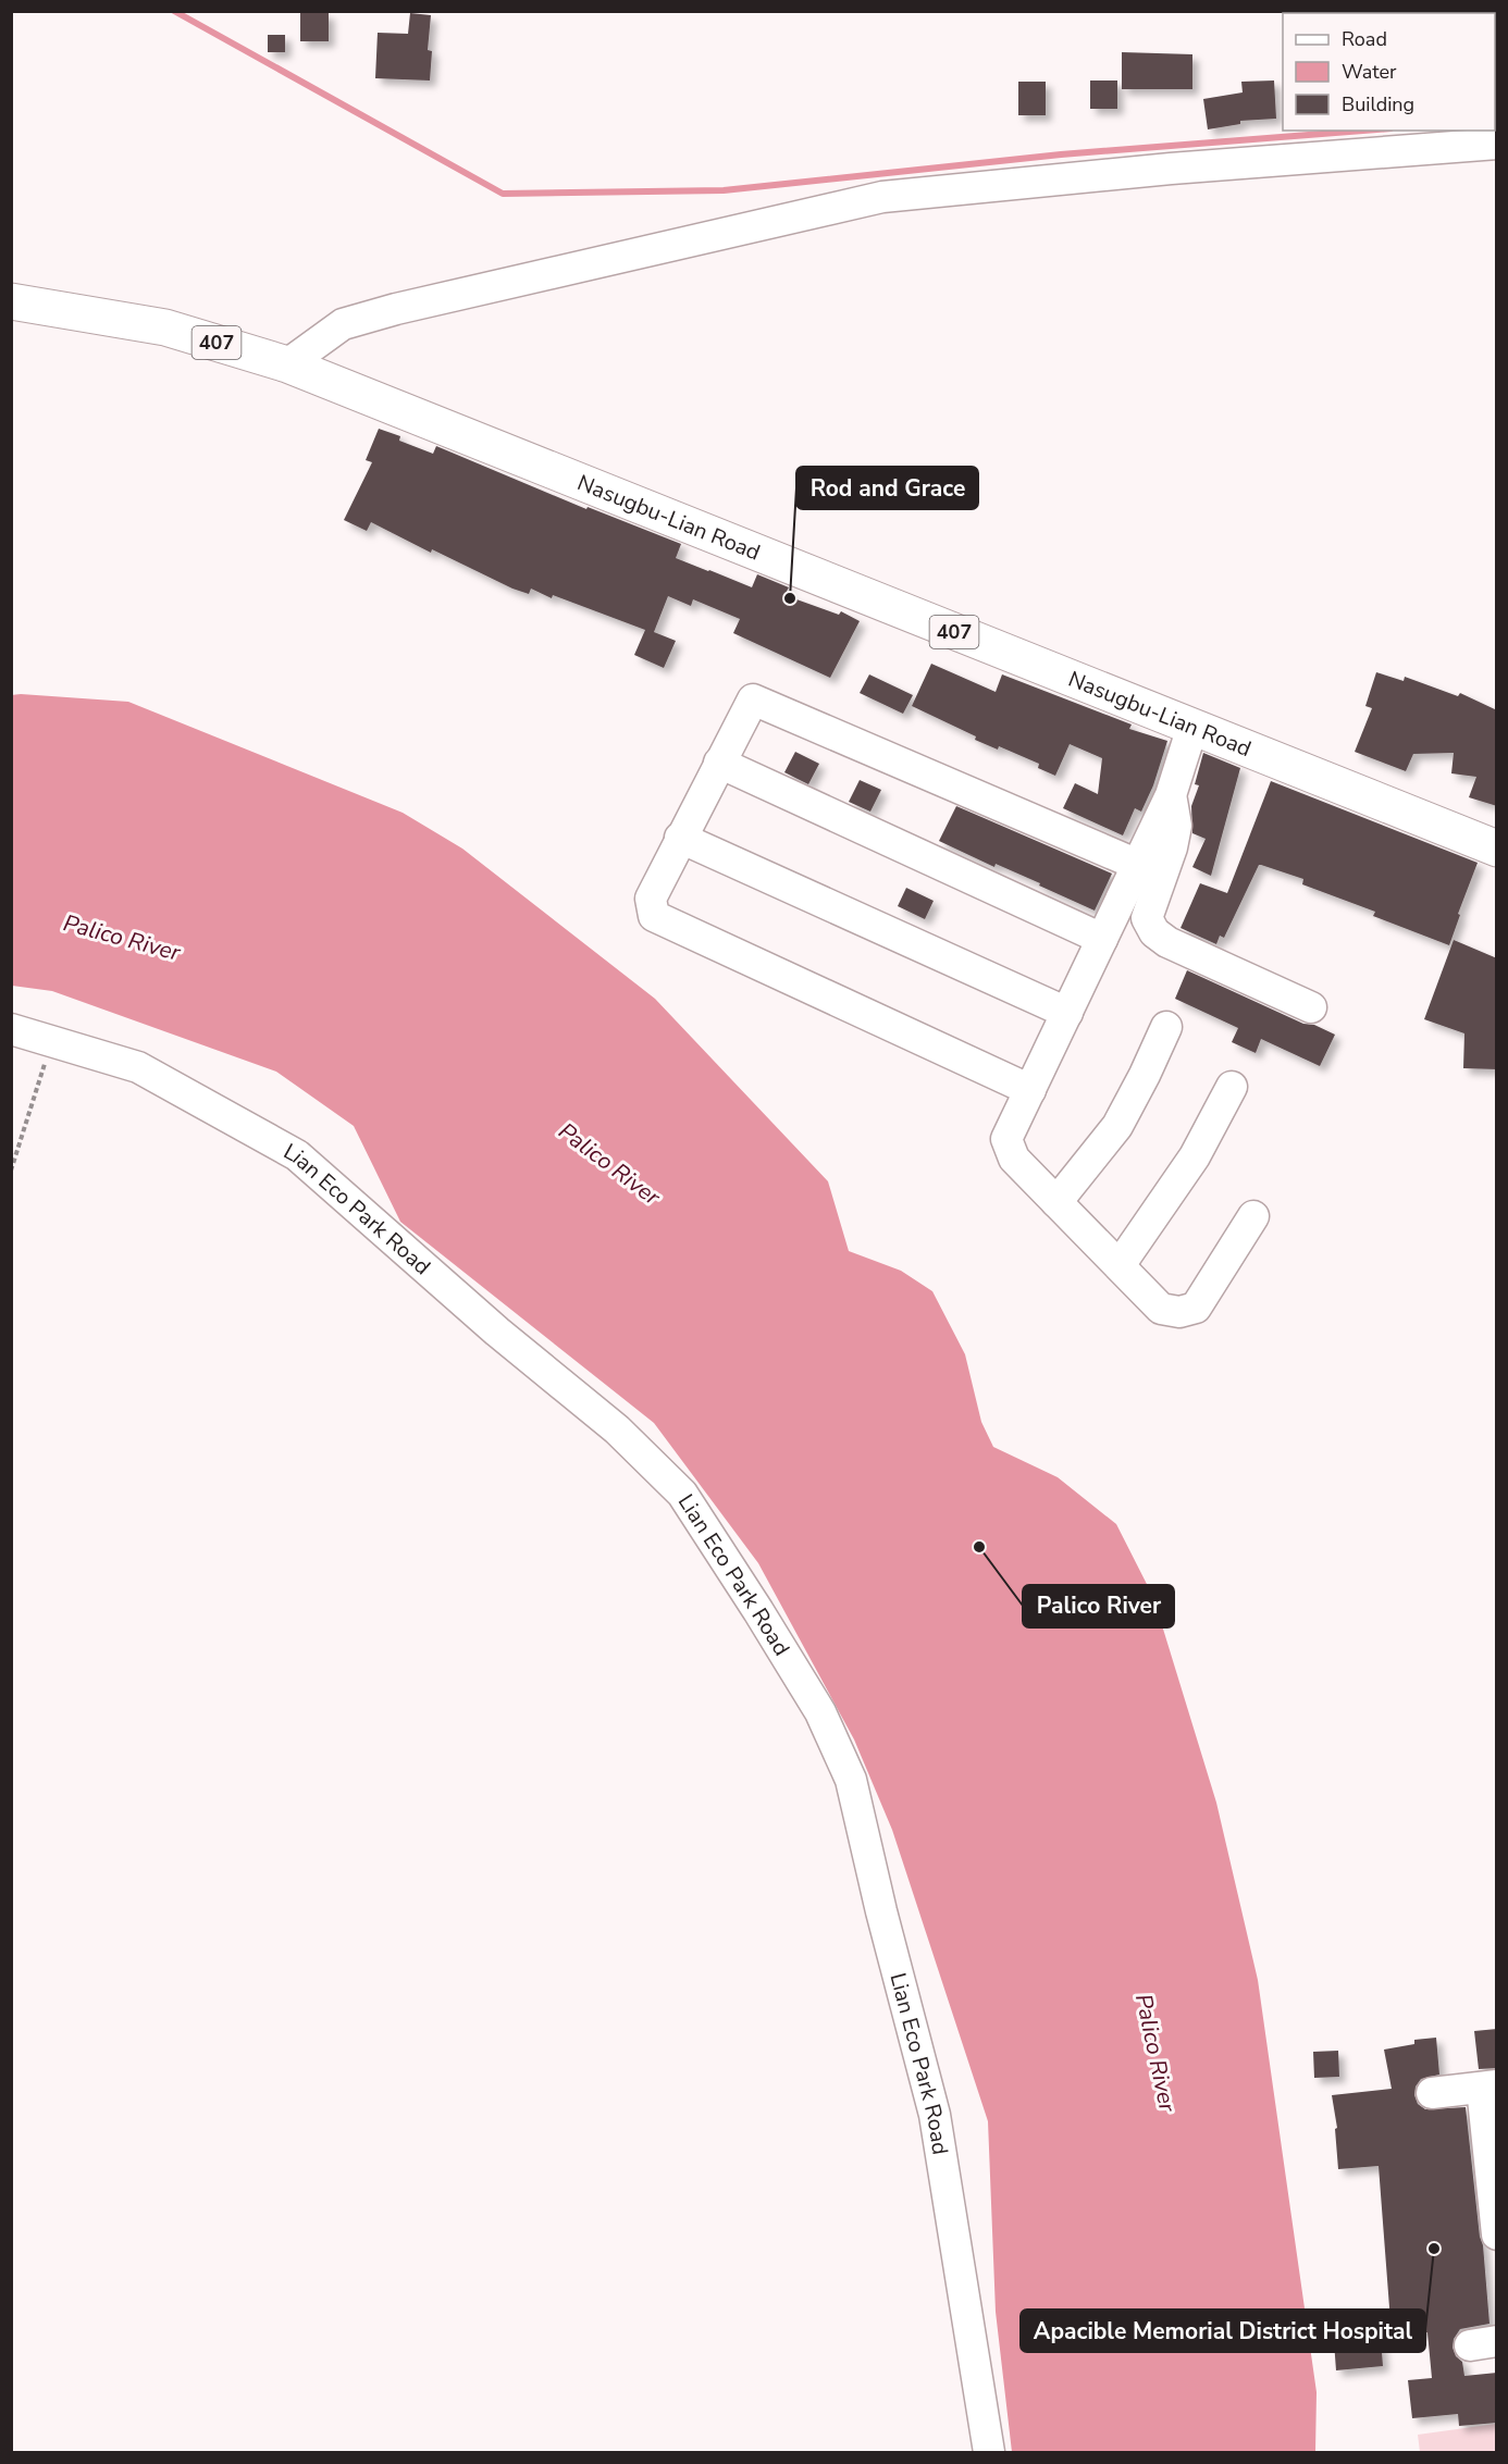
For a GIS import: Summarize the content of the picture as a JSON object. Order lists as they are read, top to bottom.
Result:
{
  "streets": {
    "main road": ["407", "Nasugbu-Lian Road"],
    "street": ["Lian Eco Park Road"]
  },
  "water": ["Palico River"],
  "places": ["Rod and Grace", "Palico River", "Apacible Memorial District Hospital"],
  "legend": ["Road", "Water", "Building"]
}
